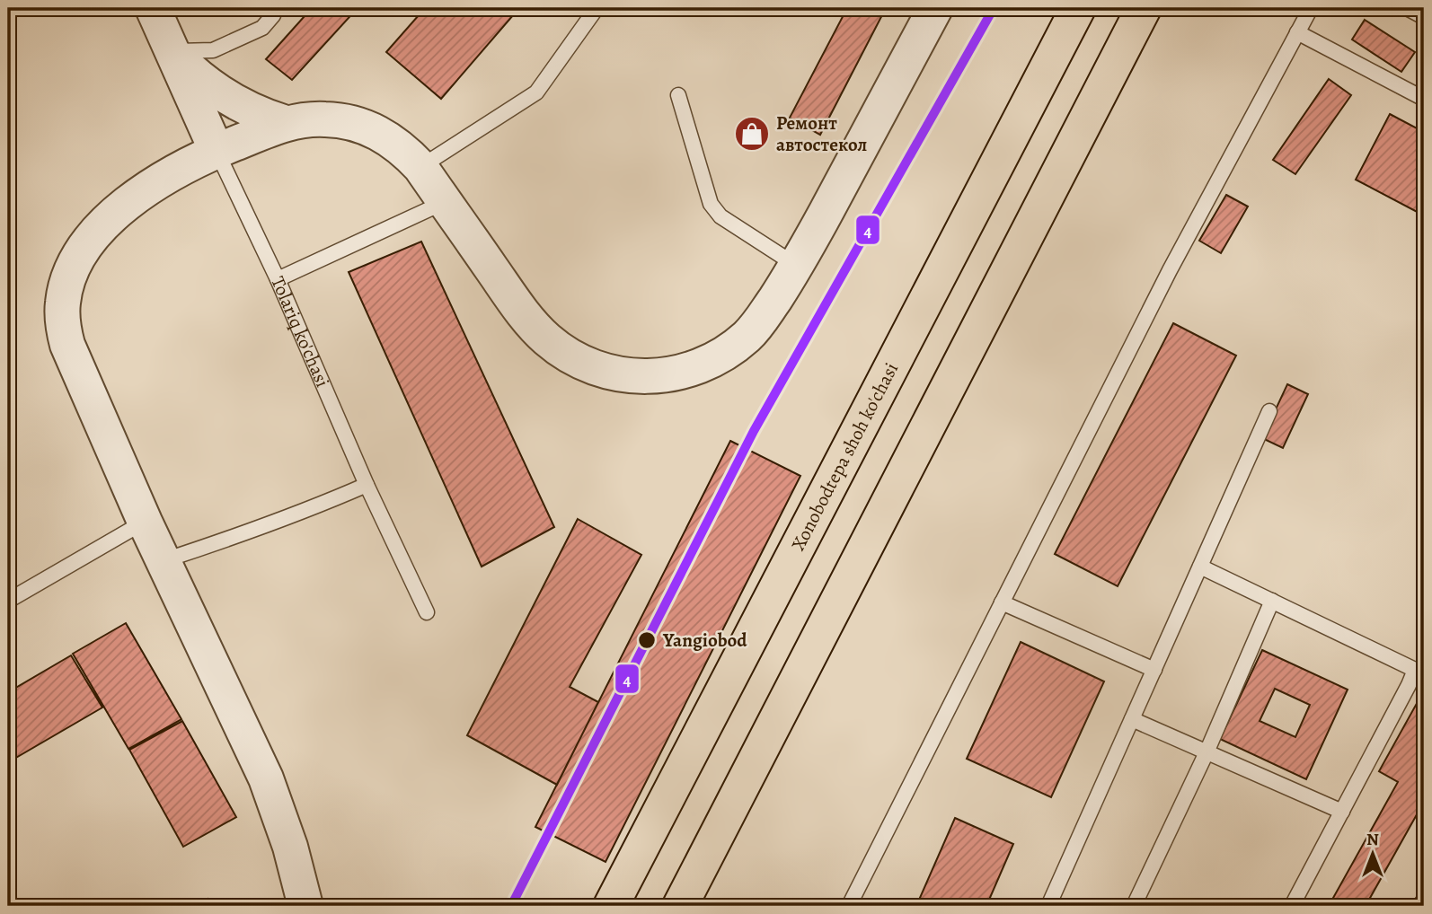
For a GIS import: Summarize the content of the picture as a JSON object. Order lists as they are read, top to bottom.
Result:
{
  "streets": {
    "highway": ["Xonobodtepa shoh ko'chasi"],
    "street": ["Tolariq ko'chasi"]
  },
  "places": {
    "shop": ["Ремонт автостекол"],
    "other": ["Yangiobod"]
  },
  "lines": ["transit line 4"],
  "north": "top"
}
